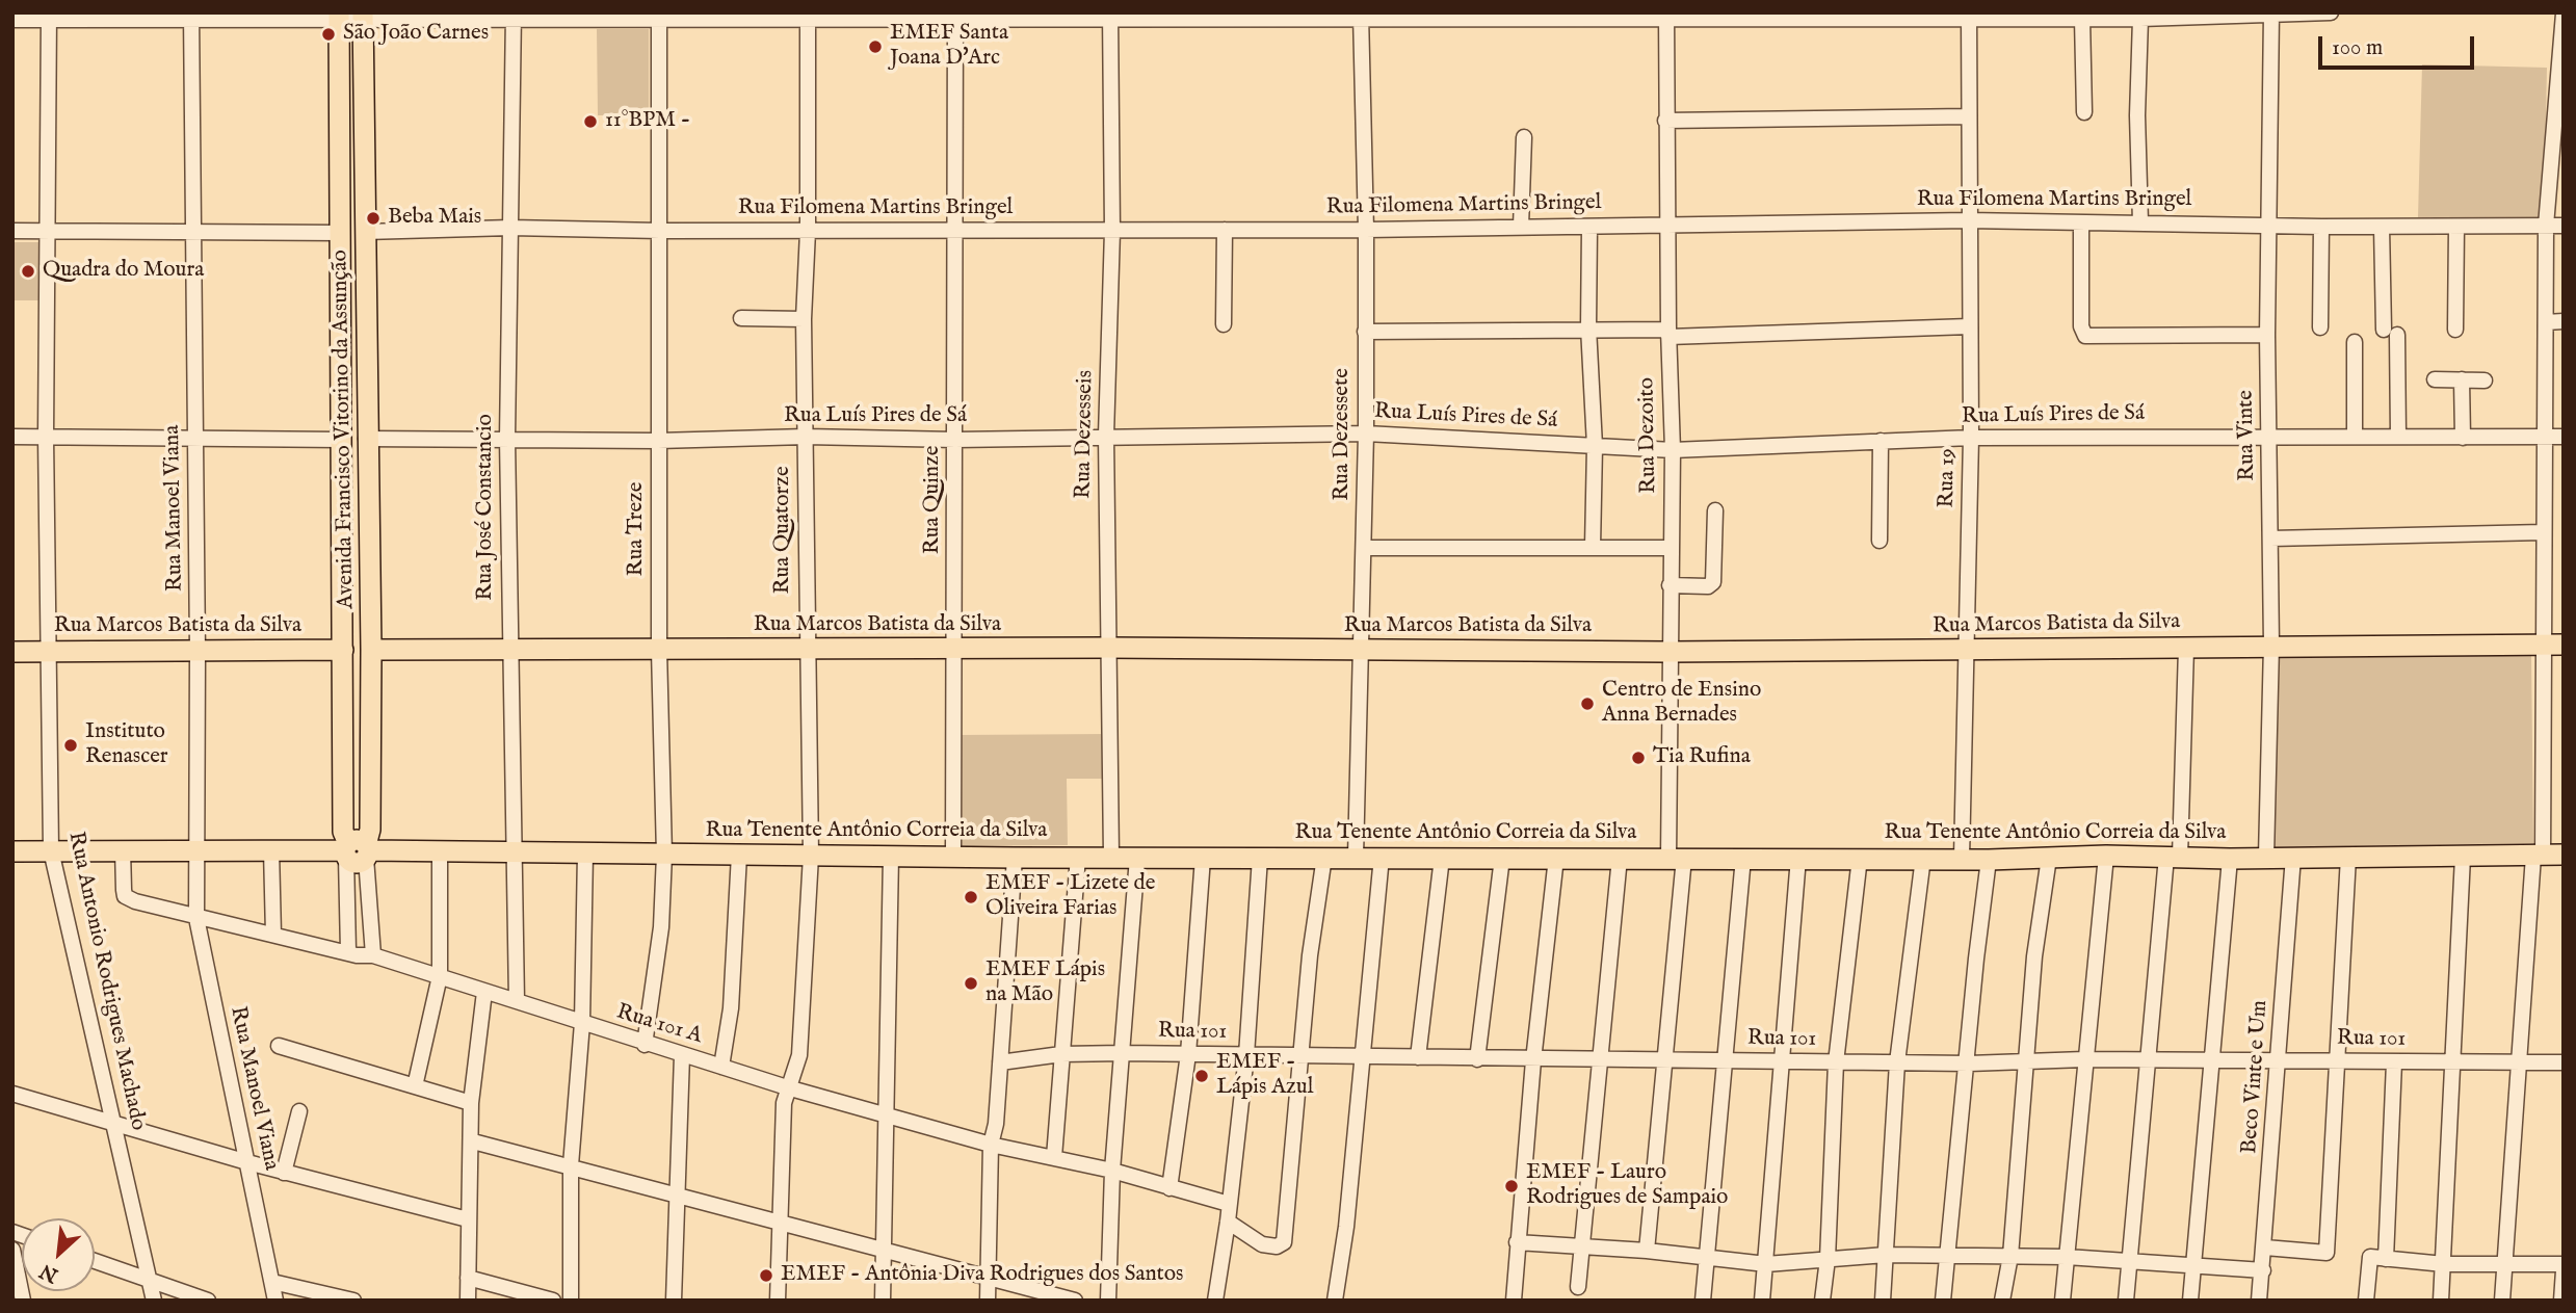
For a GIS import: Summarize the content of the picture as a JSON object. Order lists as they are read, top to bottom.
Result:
{
  "streets": {
    "main road": ["Avenida Francisco Vitorino da Assunção", "Rua Marcos Batista da Silva", "Rua Tenente Antônio Correia da Silva"],
    "street": [
      "Rua Filomena Martins Bringel",
      "Rua Luís Pires de Sá",
      "Rua Dezesseis",
      "Rua Dezessete",
      "Rua Dezoito",
      "Rua Vinte",
      "Rua 19",
      "Rua Quinze",
      "Rua José Constancio",
      "Rua Manoel Viana",
      "Rua Treze",
      "Rua Quatorze",
      "Rua Antonio Rodrigues Machado",
      "Rua 101 A",
      "Rua 101",
      "Beco Vinte e Um"
    ]
  },
  "crossings": [
    ["Rua Filomena Martins Bringel", "Avenida Francisco Vitorino da Assunção"],
    ["Rua Filomena Martins Bringel", "Rua Dezesseis"],
    ["Rua Filomena Martins Bringel", "Rua Dezessete"],
    ["Rua Filomena Martins Bringel", "Rua Dezoito"],
    ["Rua Filomena Martins Bringel", "Rua Vinte"],
    ["Rua Filomena Martins Bringel", "Rua 19"],
    ["Rua Filomena Martins Bringel", "Rua Quinze"],
    ["Rua Filomena Martins Bringel", "Rua José Constancio"],
    ["Rua Filomena Martins Bringel", "Rua Treze"],
    ["Rua Filomena Martins Bringel", "Rua Quatorze"],
    ["Rua Luís Pires de Sá", "Avenida Francisco Vitorino da Assunção"],
    ["Rua Luís Pires de Sá", "Rua Dezesseis"],
    ["Rua Luís Pires de Sá", "Rua Dezessete"],
    ["Rua Luís Pires de Sá", "Rua Dezoito"],
    ["Rua Luís Pires de Sá", "Rua Vinte"],
    ["Rua Luís Pires de Sá", "Rua 19"],
    ["Rua Luís Pires de Sá", "Rua Quinze"],
    ["Rua Luís Pires de Sá", "Rua José Constancio"],
    ["Rua Luís Pires de Sá", "Rua Treze"],
    ["Rua Luís Pires de Sá", "Rua Quatorze"],
    ["Avenida Francisco Vitorino da Assunção", "Rua Marcos Batista da Silva"],
    ["Avenida Francisco Vitorino da Assunção", "Rua Tenente Antônio Correia da Silva"],
    ["Rua Dezesseis", "Rua Marcos Batista da Silva"],
    ["Rua Dezesseis", "Rua Tenente Antônio Correia da Silva"],
    ["Rua Dezessete", "Rua Marcos Batista da Silva"],
    ["Rua Dezessete", "Rua Tenente Antônio Correia da Silva"],
    ["Rua Dezoito", "Rua Marcos Batista da Silva"],
    ["Rua Dezoito", "Rua Tenente Antônio Correia da Silva"],
    ["Rua Dezoito", "Rua 101"],
    ["Rua Vinte", "Rua Marcos Batista da Silva"],
    ["Rua Vinte", "Rua Tenente Antônio Correia da Silva"],
    ["Rua 19", "Rua Marcos Batista da Silva"],
    ["Rua 19", "Rua Tenente Antônio Correia da Silva"],
    ["Rua Quinze", "Rua Marcos Batista da Silva"],
    ["Rua Quinze", "Rua Tenente Antônio Correia da Silva"],
    ["Rua José Constancio", "Rua Marcos Batista da Silva"],
    ["Rua José Constancio", "Rua Tenente Antônio Correia da Silva"],
    ["Rua José Constancio", "Rua 101 A"],
    ["Rua Manoel Viana", "Rua Marcos Batista da Silva"],
    ["Rua Manoel Viana", "Rua Tenente Antônio Correia da Silva"],
    ["Rua Manoel Viana", "Rua 101 A"],
    ["Rua Treze", "Rua Marcos Batista da Silva"],
    ["Rua Treze", "Rua Tenente Antônio Correia da Silva"],
    ["Rua Treze", "Rua 101 A"],
    ["Rua Quatorze", "Rua Marcos Batista da Silva"],
    ["Rua Quatorze", "Rua Tenente Antônio Correia da Silva"],
    ["Rua Quatorze", "Rua 101 A"],
    ["Rua Marcos Batista da Silva", "Rua Antonio Rodrigues Machado"],
    ["Rua Tenente Antônio Correia da Silva", "Rua Antonio Rodrigues Machado"],
    ["Rua Tenente Antônio Correia da Silva", "Rua 101 A"],
    ["Rua Tenente Antônio Correia da Silva", "Beco Vinte e Um"],
    ["Rua 101", "Beco Vinte e Um"]
  ],
  "places": [
    "São João Carnes",
    "EMEF Santa Joana D'Arc",
    "11°BPM -",
    "Beba Mais",
    "Quadra do Moura",
    "Centro de Ensino Anna Bernades",
    "Instituto Renascer",
    "Tia Rufina",
    "EMEF - Lizete de Oliveira Farias",
    "EMEF Lápis na Mão",
    "EMEF - Lápis Azul",
    "EMEF - Lauro Rodrigues de Sampaio",
    "EMEF - Antônia Diva Rodrigues dos Santos"
  ],
  "scale_bar": "100 m",
  "north": "bottom left"
}
